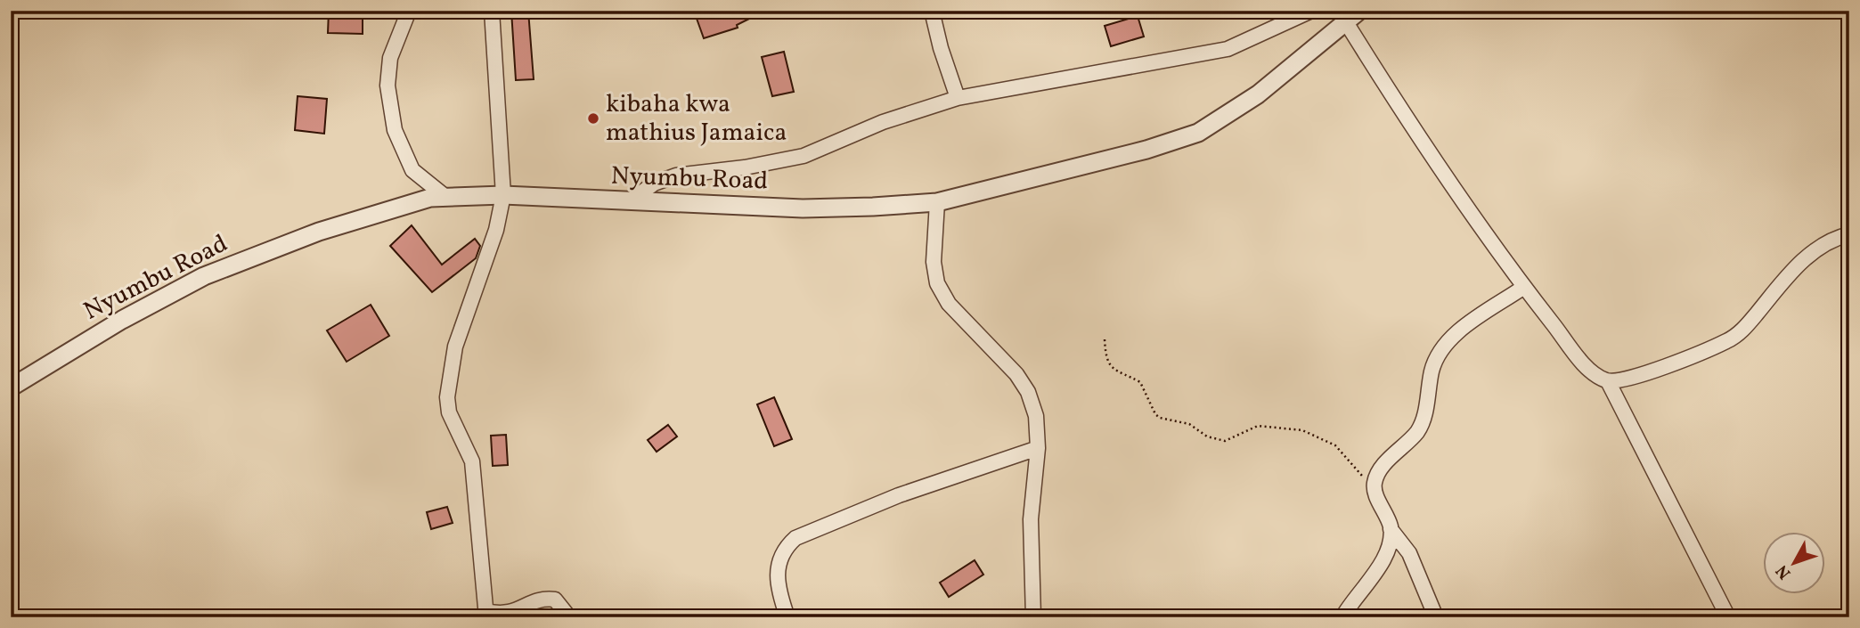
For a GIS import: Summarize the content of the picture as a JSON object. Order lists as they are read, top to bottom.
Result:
{
  "streets": {
    "street": ["Nyumbu Road"]
  },
  "places": ["kibaha kwa mathius Jamaica"],
  "north": "bottom left"
}
